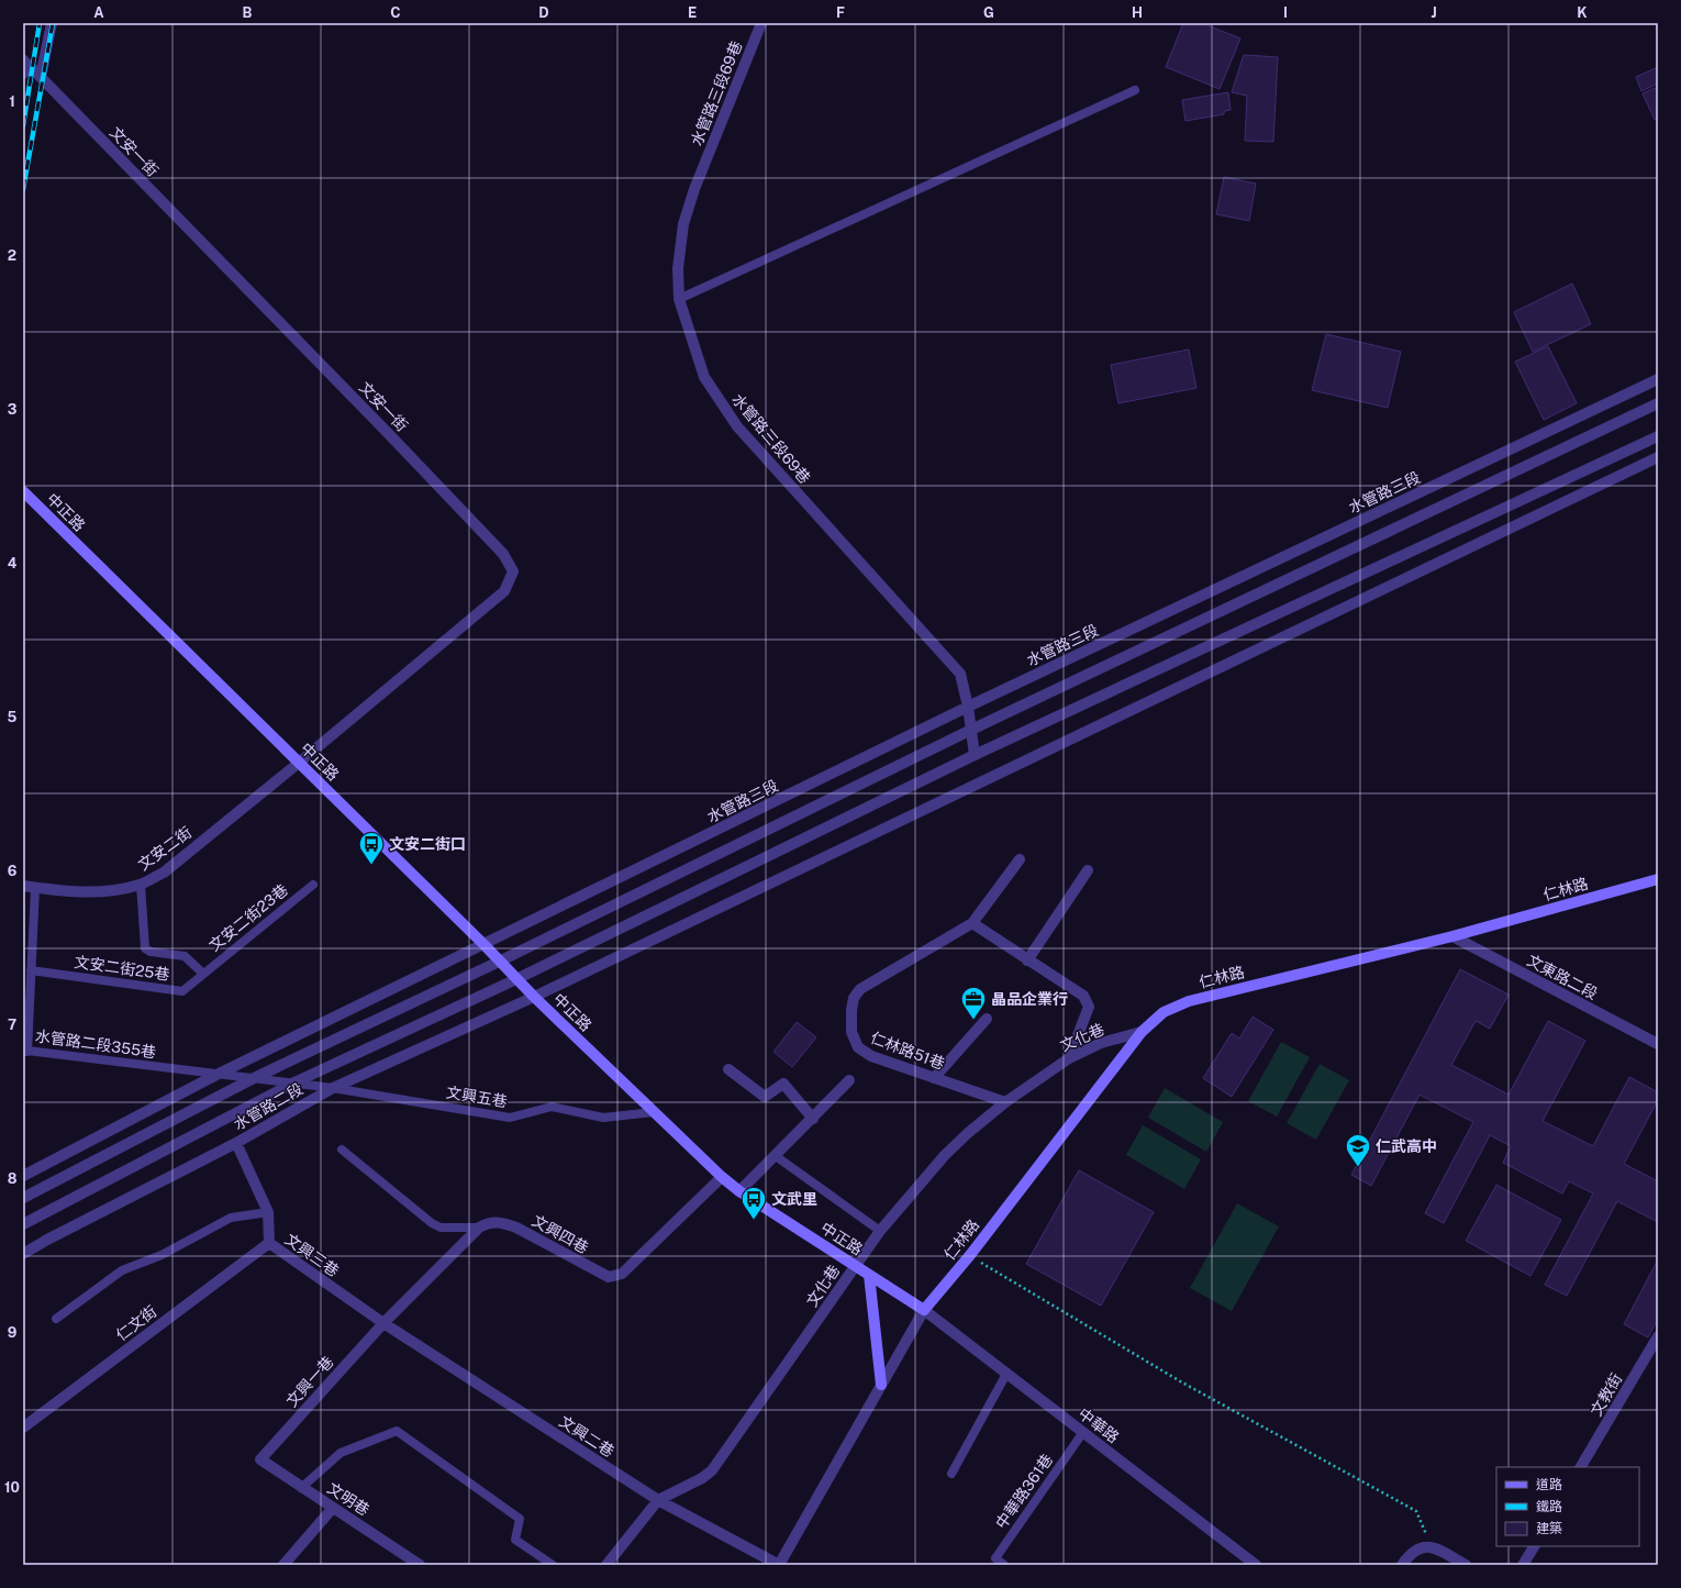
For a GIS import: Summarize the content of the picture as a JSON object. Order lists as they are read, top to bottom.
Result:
{
  "streets": {
    "main road": ["中正路", "仁林路"],
    "street": [
      "水管路三段69巷",
      "文安一街",
      "水管路三段",
      "文安二街",
      "文東路二段",
      "文化巷",
      "仁林路51巷",
      "水管路二段",
      "文興四巷",
      "文興三巷",
      "仁文街",
      "文興一巷",
      "文教街",
      "中華路",
      "文興二巷",
      "文明巷"
    ],
    "lane": [
      "文安二街23巷",
      "文安二街25巷",
      "水管路二段355巷",
      "文興五巷",
      "中華路361巷"
    ]
  },
  "crossings": [
    ["水管路三段69巷", "水管路三段"],
    ["文安一街", "中正路"],
    ["文安一街", "文安二街"],
    ["水管路三段", "中正路"],
    ["中正路", "文安二街"],
    ["中正路", "仁林路"],
    ["中正路", "文化巷"],
    ["中正路", "文興五巷"],
    ["中正路", "水管路二段"],
    ["中正路", "文興四巷"],
    ["中正路", "中華路"],
    ["文安二街", "水管路二段355巷"],
    ["仁林路", "文東路二段"],
    ["仁林路", "文化巷"],
    ["仁林路", "中華路"],
    ["文安二街23巷", "文安二街25巷"],
    ["文安二街25巷", "水管路二段355巷"],
    ["文化巷", "仁林路51巷"],
    ["文化巷", "文興二巷"],
    ["水管路二段355巷", "文興五巷"],
    ["水管路二段355巷", "水管路二段"],
    ["文興五巷", "水管路二段"],
    ["水管路二段", "文興三巷"],
    ["文興三巷", "仁文街"],
    ["文興三巷", "文興一巷"],
    ["文興三巷", "文興二巷"],
    ["文興一巷", "文興二巷"],
    ["文興一巷", "文明巷"],
    ["中華路", "中華路361巷"]
  ],
  "places": {
    "bus stop": ["文安二街口", "文武里"],
    "office": ["晶品企業行"],
    "school or university": ["仁武高中"]
  },
  "legend": ["道路", "鐵路", "建築"],
  "grid": {
    "columns": [
      "A",
      "B",
      "C",
      "D",
      "E",
      "F",
      "G",
      "H",
      "I",
      "J",
      "K"
    ],
    "rows": [
      "1",
      "2",
      "3",
      "4",
      "5",
      "6",
      "7",
      "8",
      "9",
      "10"
    ]
  }
}
